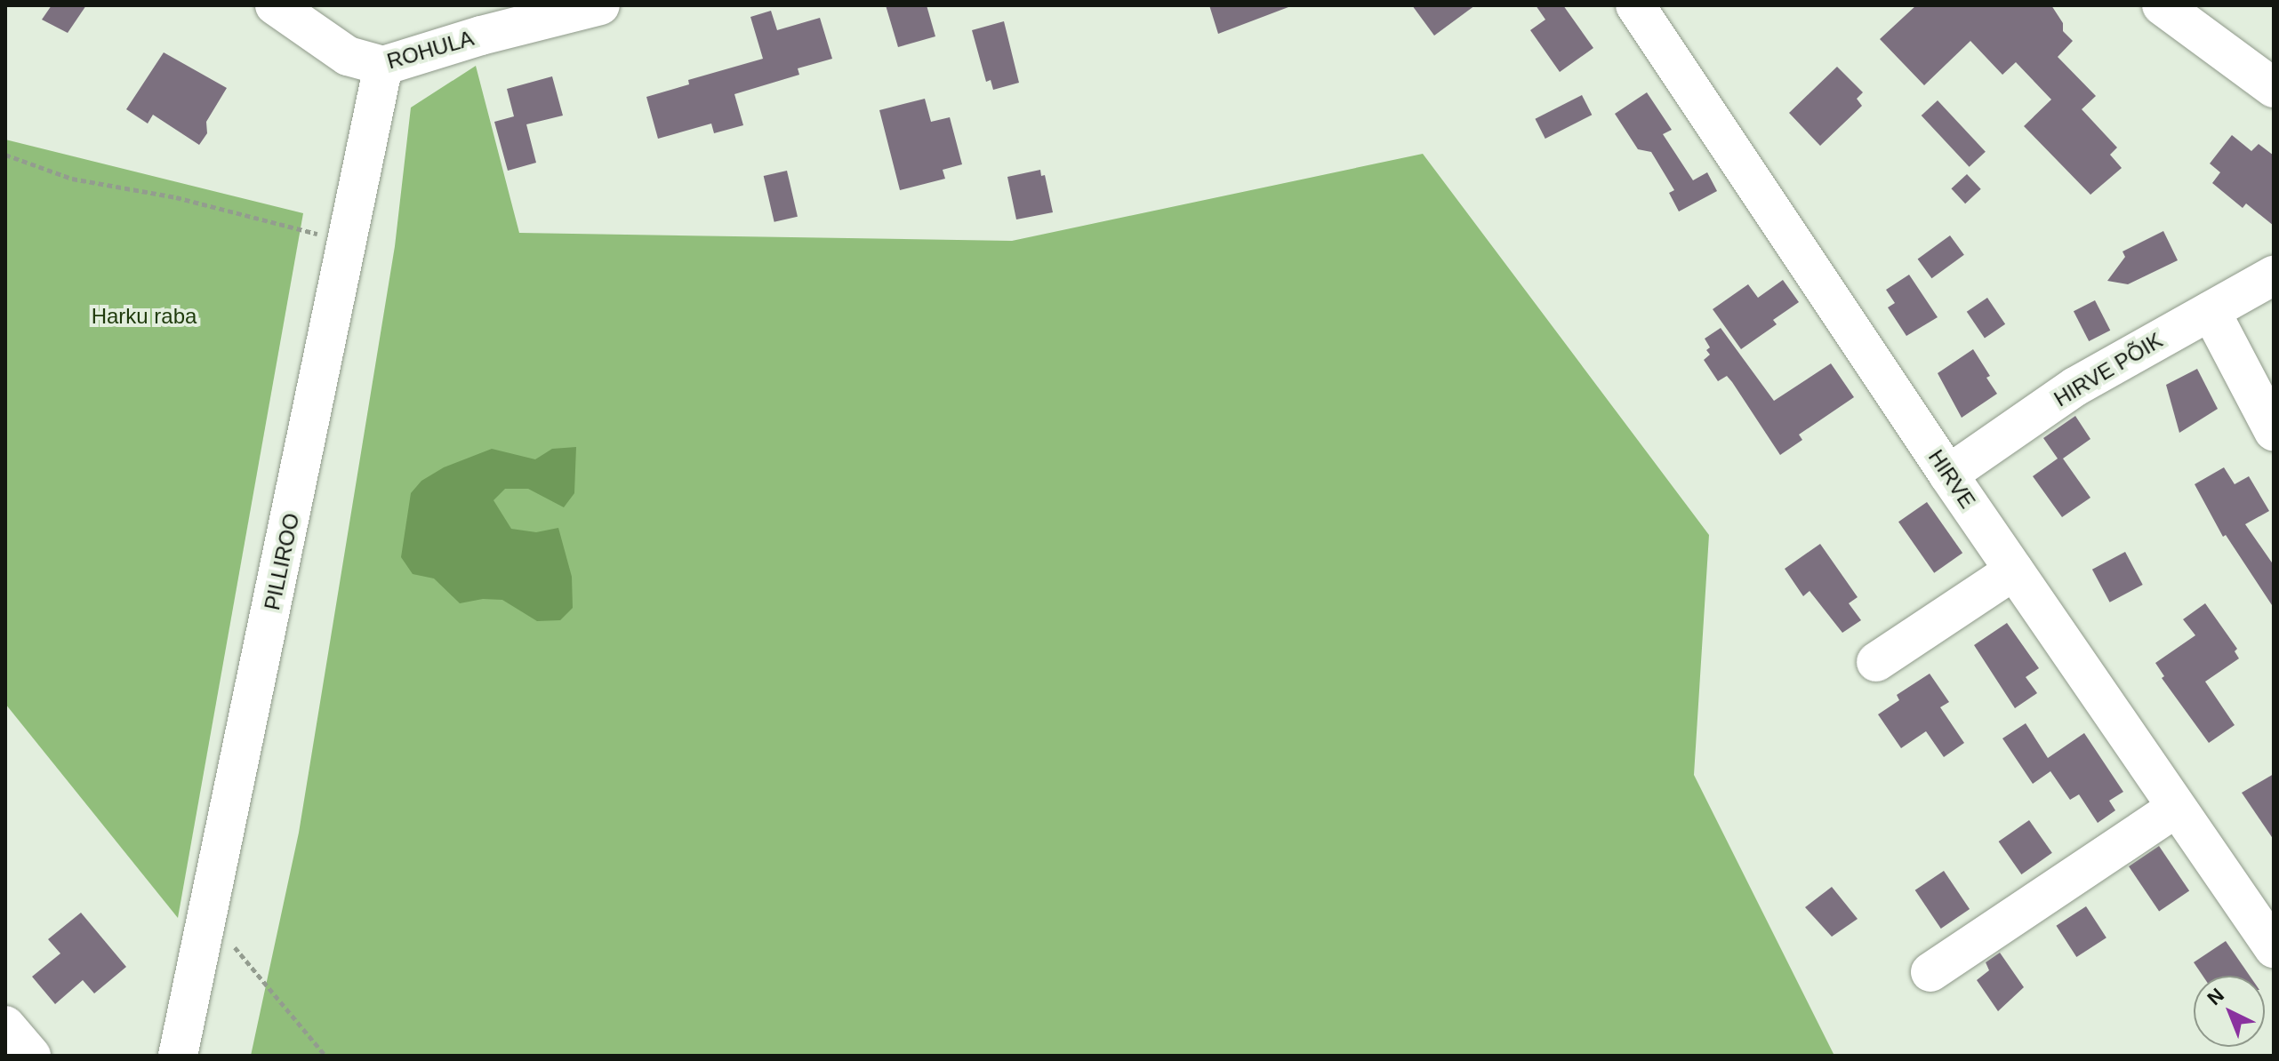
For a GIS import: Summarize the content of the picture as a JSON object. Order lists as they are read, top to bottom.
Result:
{
  "streets": {
    "street": [
      "ROHULA",
      "HIRVE PÕIK",
      "HIRVE",
      "PILLIROO"
    ]
  },
  "crossings": [
    ["ROHULA", "PILLIROO"],
    ["HIRVE PÕIK", "HIRVE"]
  ],
  "parks": ["Harku raba"],
  "north": "top left"
}
